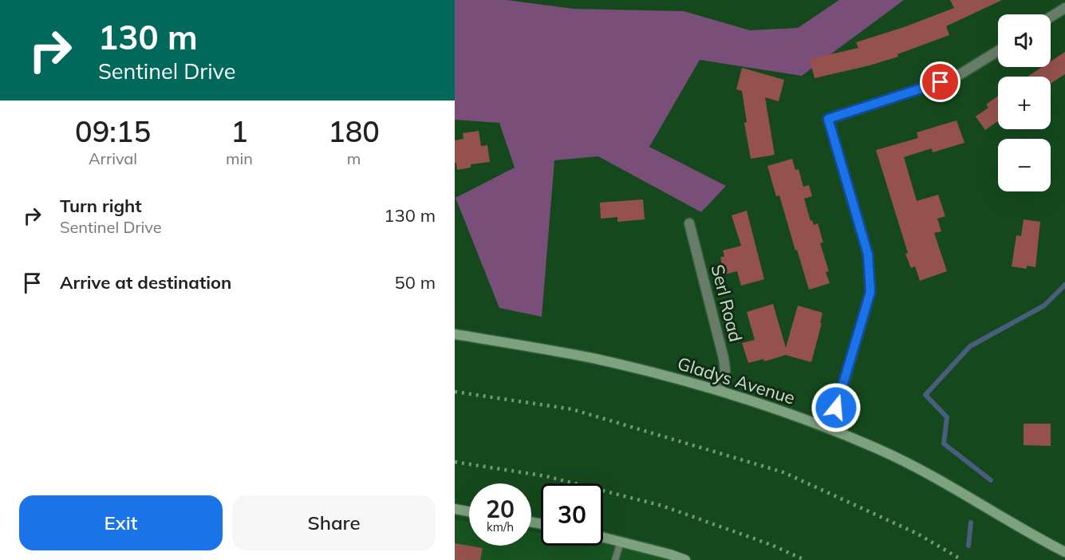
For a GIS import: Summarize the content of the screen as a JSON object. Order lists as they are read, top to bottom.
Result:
{
  "streets": {
    "street": ["Serl Road", "Gladys Avenue"]
  },
  "crossings": [
    ["Serl Road", "Gladys Avenue"]
  ],
  "page": {
    "turn": ["130 m", "Sentinel Drive"],
    "map_buttons": ["+", "−"],
    "eta": [
      "09:15",
      "Arrival",
      "1",
      "min",
      "180",
      "m"
    ],
    "list": [
      {
        "name": "Turn right",
        "note": "Sentinel Drive",
        "value": "130 m"
      },
      {
        "name": "Arrive at destination",
        "value": "50 m"
      }
    ],
    "speed": "20 km/h",
    "limit": "30",
    "buttons": ["Exit", "Share"]
  }
}
